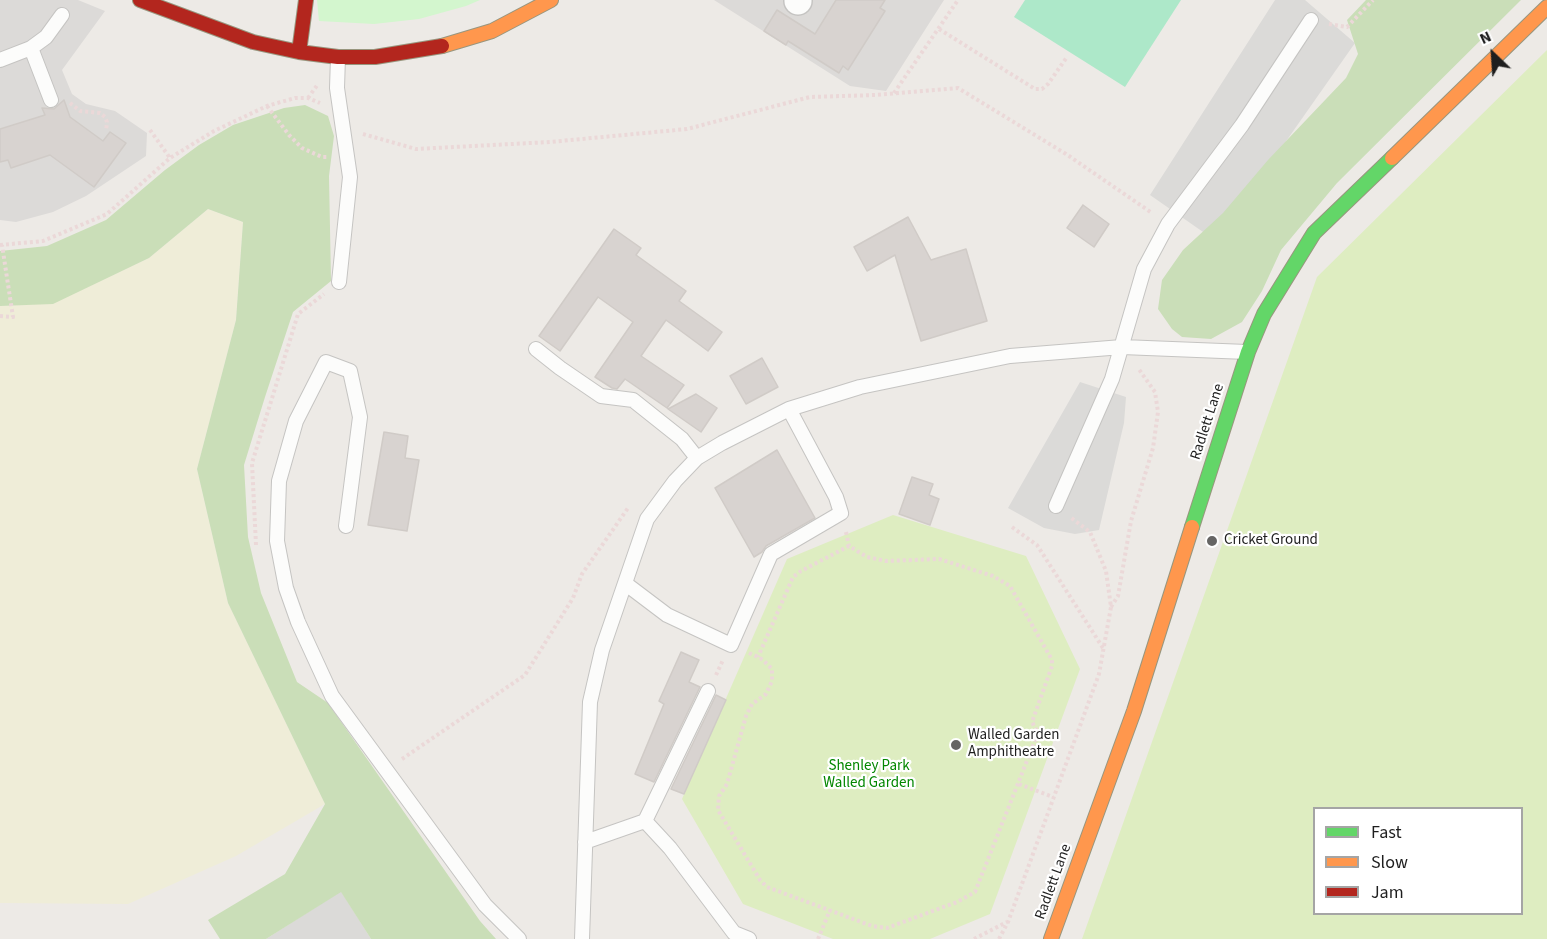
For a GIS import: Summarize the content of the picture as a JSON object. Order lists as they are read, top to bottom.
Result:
{
  "streets": {
    "street": ["Radlett Lane"]
  },
  "parks": ["Shenley Park Walled Garden"],
  "places": ["Cricket Ground", "Walled Garden Amphitheatre"],
  "legend": ["Fast", "Slow", "Jam"],
  "north": "top left"
}
